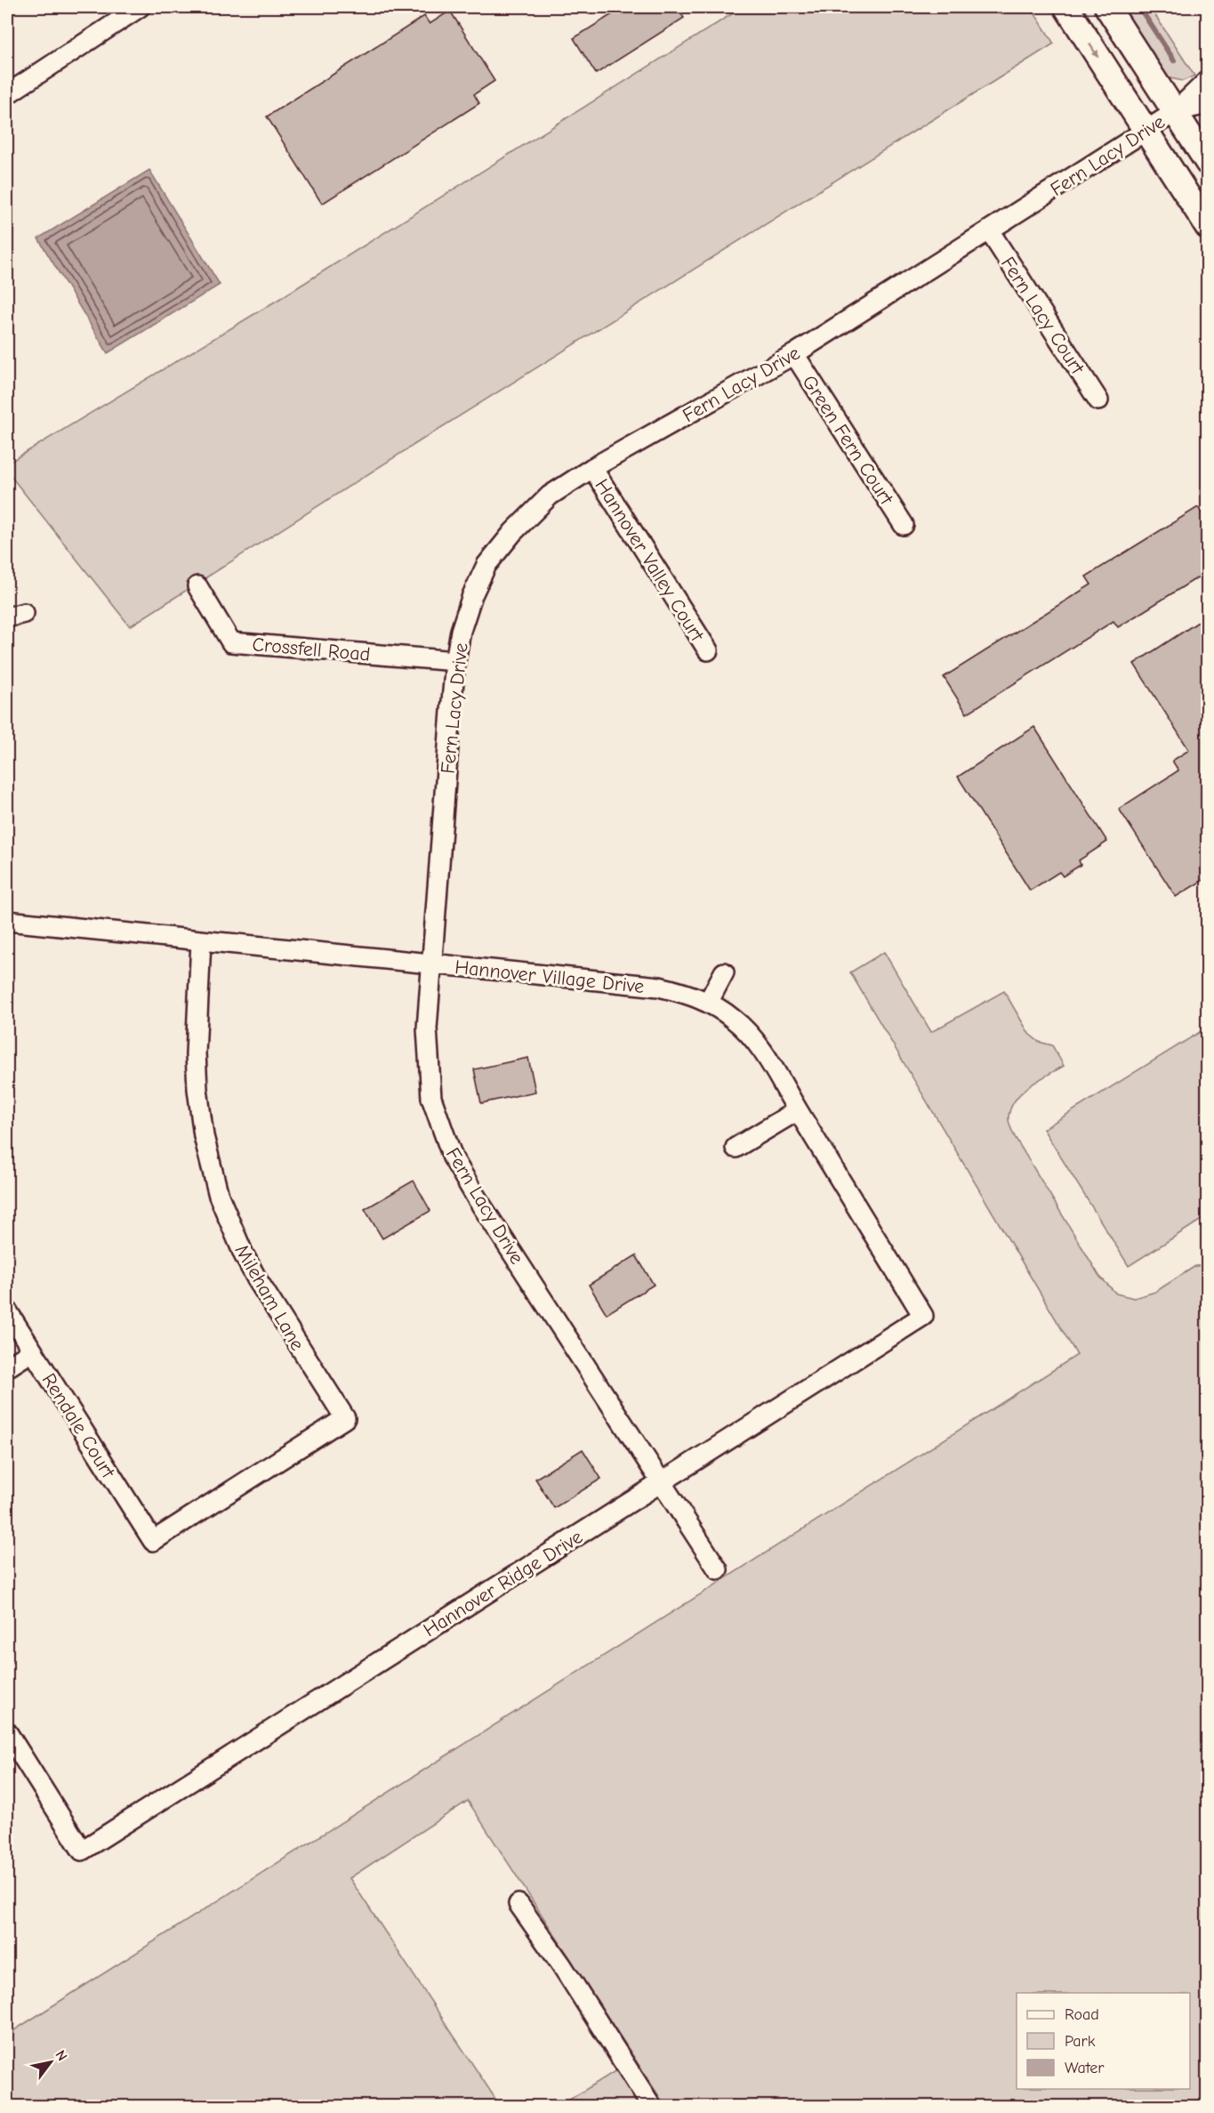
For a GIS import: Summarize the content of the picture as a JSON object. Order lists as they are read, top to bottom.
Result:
{
  "streets": {
    "street": [
      "Fern Lacy Drive",
      "Fern Lacy Court",
      "Green Fern Court",
      "Hannover Valley Court",
      "Crossfell Road",
      "Hannover Village Drive",
      "Mileham Lane",
      "Rendale Court",
      "Hannover Ridge Drive"
    ]
  },
  "crossings": [
    ["Fern Lacy Drive", "Fern Lacy Court"],
    ["Fern Lacy Drive", "Green Fern Court"],
    ["Fern Lacy Drive", "Hannover Valley Court"],
    ["Fern Lacy Drive", "Crossfell Road"],
    ["Fern Lacy Drive", "Hannover Village Drive"],
    ["Fern Lacy Drive", "Hannover Ridge Drive"],
    ["Hannover Village Drive", "Mileham Lane"],
    ["Hannover Village Drive", "Hannover Ridge Drive"],
    ["Mileham Lane", "Rendale Court"]
  ],
  "legend": ["Road", "Park", "Water"],
  "north": "top right"
}
